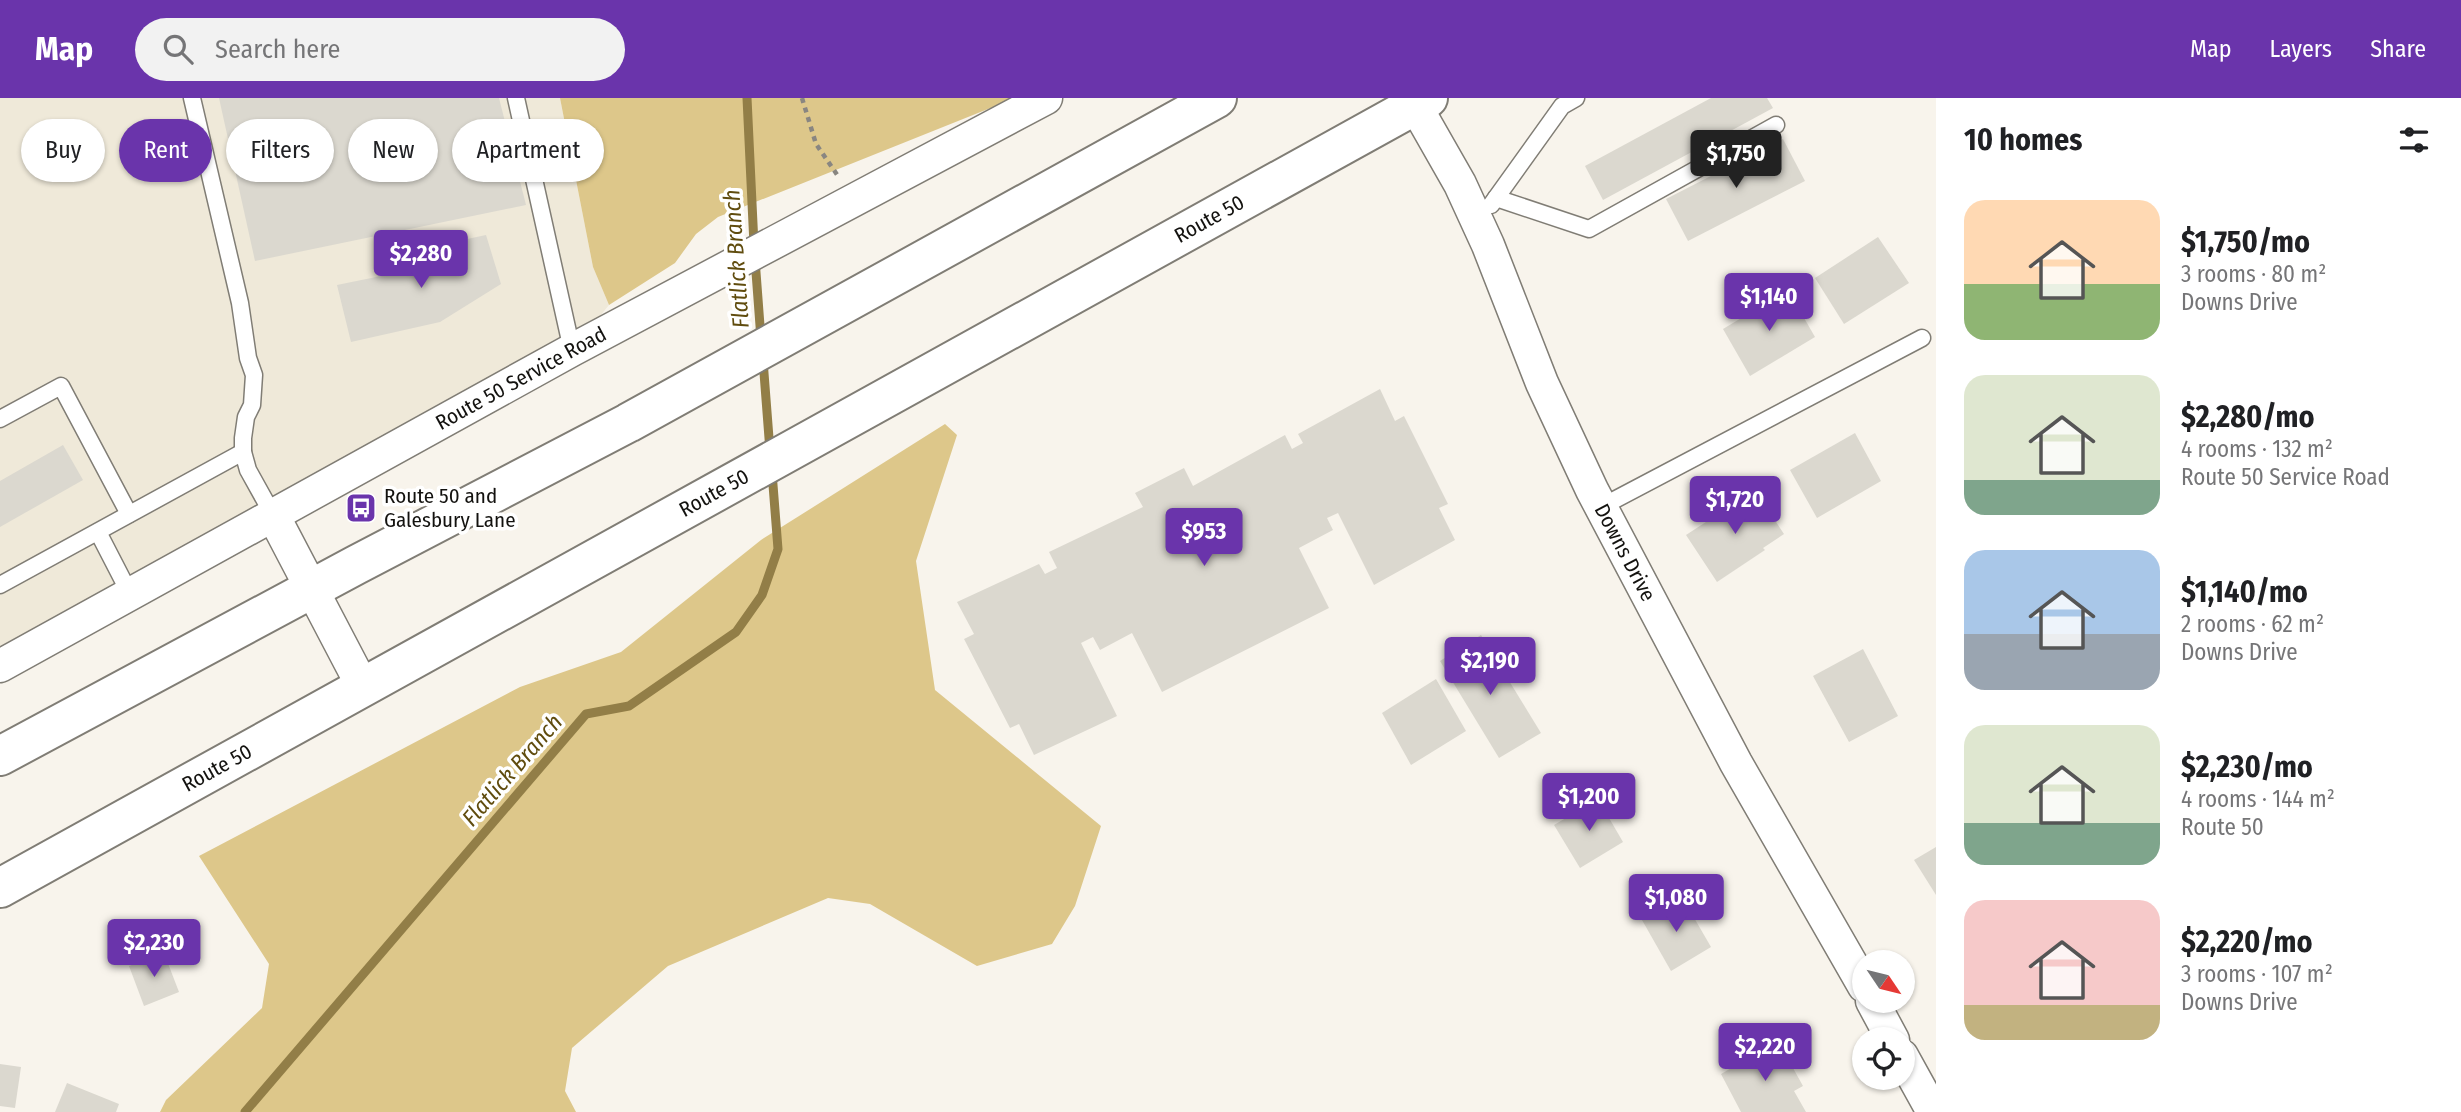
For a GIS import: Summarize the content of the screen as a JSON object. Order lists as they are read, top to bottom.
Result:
{
  "streets": {
    "highway": ["Route 50"],
    "street": ["Route 50 Service Road", "Downs Drive"]
  },
  "crossings": [
    ["Route 50", "Downs Drive"]
  ],
  "water": ["Flatlick Branch"],
  "places": {
    "bus stop": ["Route 50 and Galesbury Lane"]
  },
  "north": "bottom right",
  "page": {
    "header": "Map",
    "search": "Search here",
    "nav": ["Map", "Layers", "Share"],
    "heading": "10 homes",
    "chip": [
      "Buy",
      "Rent",
      "Filters",
      "New",
      "Apartment"
    ],
    "price": [
      "$1,750",
      "$2,280",
      "$1,140",
      "$1,720",
      "$953",
      "$2,190",
      "$1,200",
      "$1,080",
      "$2,230",
      "$2,220"
    ],
    "list": [
      {
        "name": "$1,750/mo",
        "note": "3 rooms · 80 m² · Downs Drive"
      },
      {
        "name": "$2,280/mo",
        "note": "4 rooms · 132 m² · Route 50 Service Road"
      },
      {
        "name": "$1,140/mo",
        "note": "2 rooms · 62 m² · Downs Drive"
      },
      {
        "name": "$2,230/mo",
        "note": "4 rooms · 144 m² · Route 50"
      },
      {
        "name": "$2,220/mo",
        "note": "3 rooms · 107 m² · Downs Drive"
      }
    ]
  }
}
